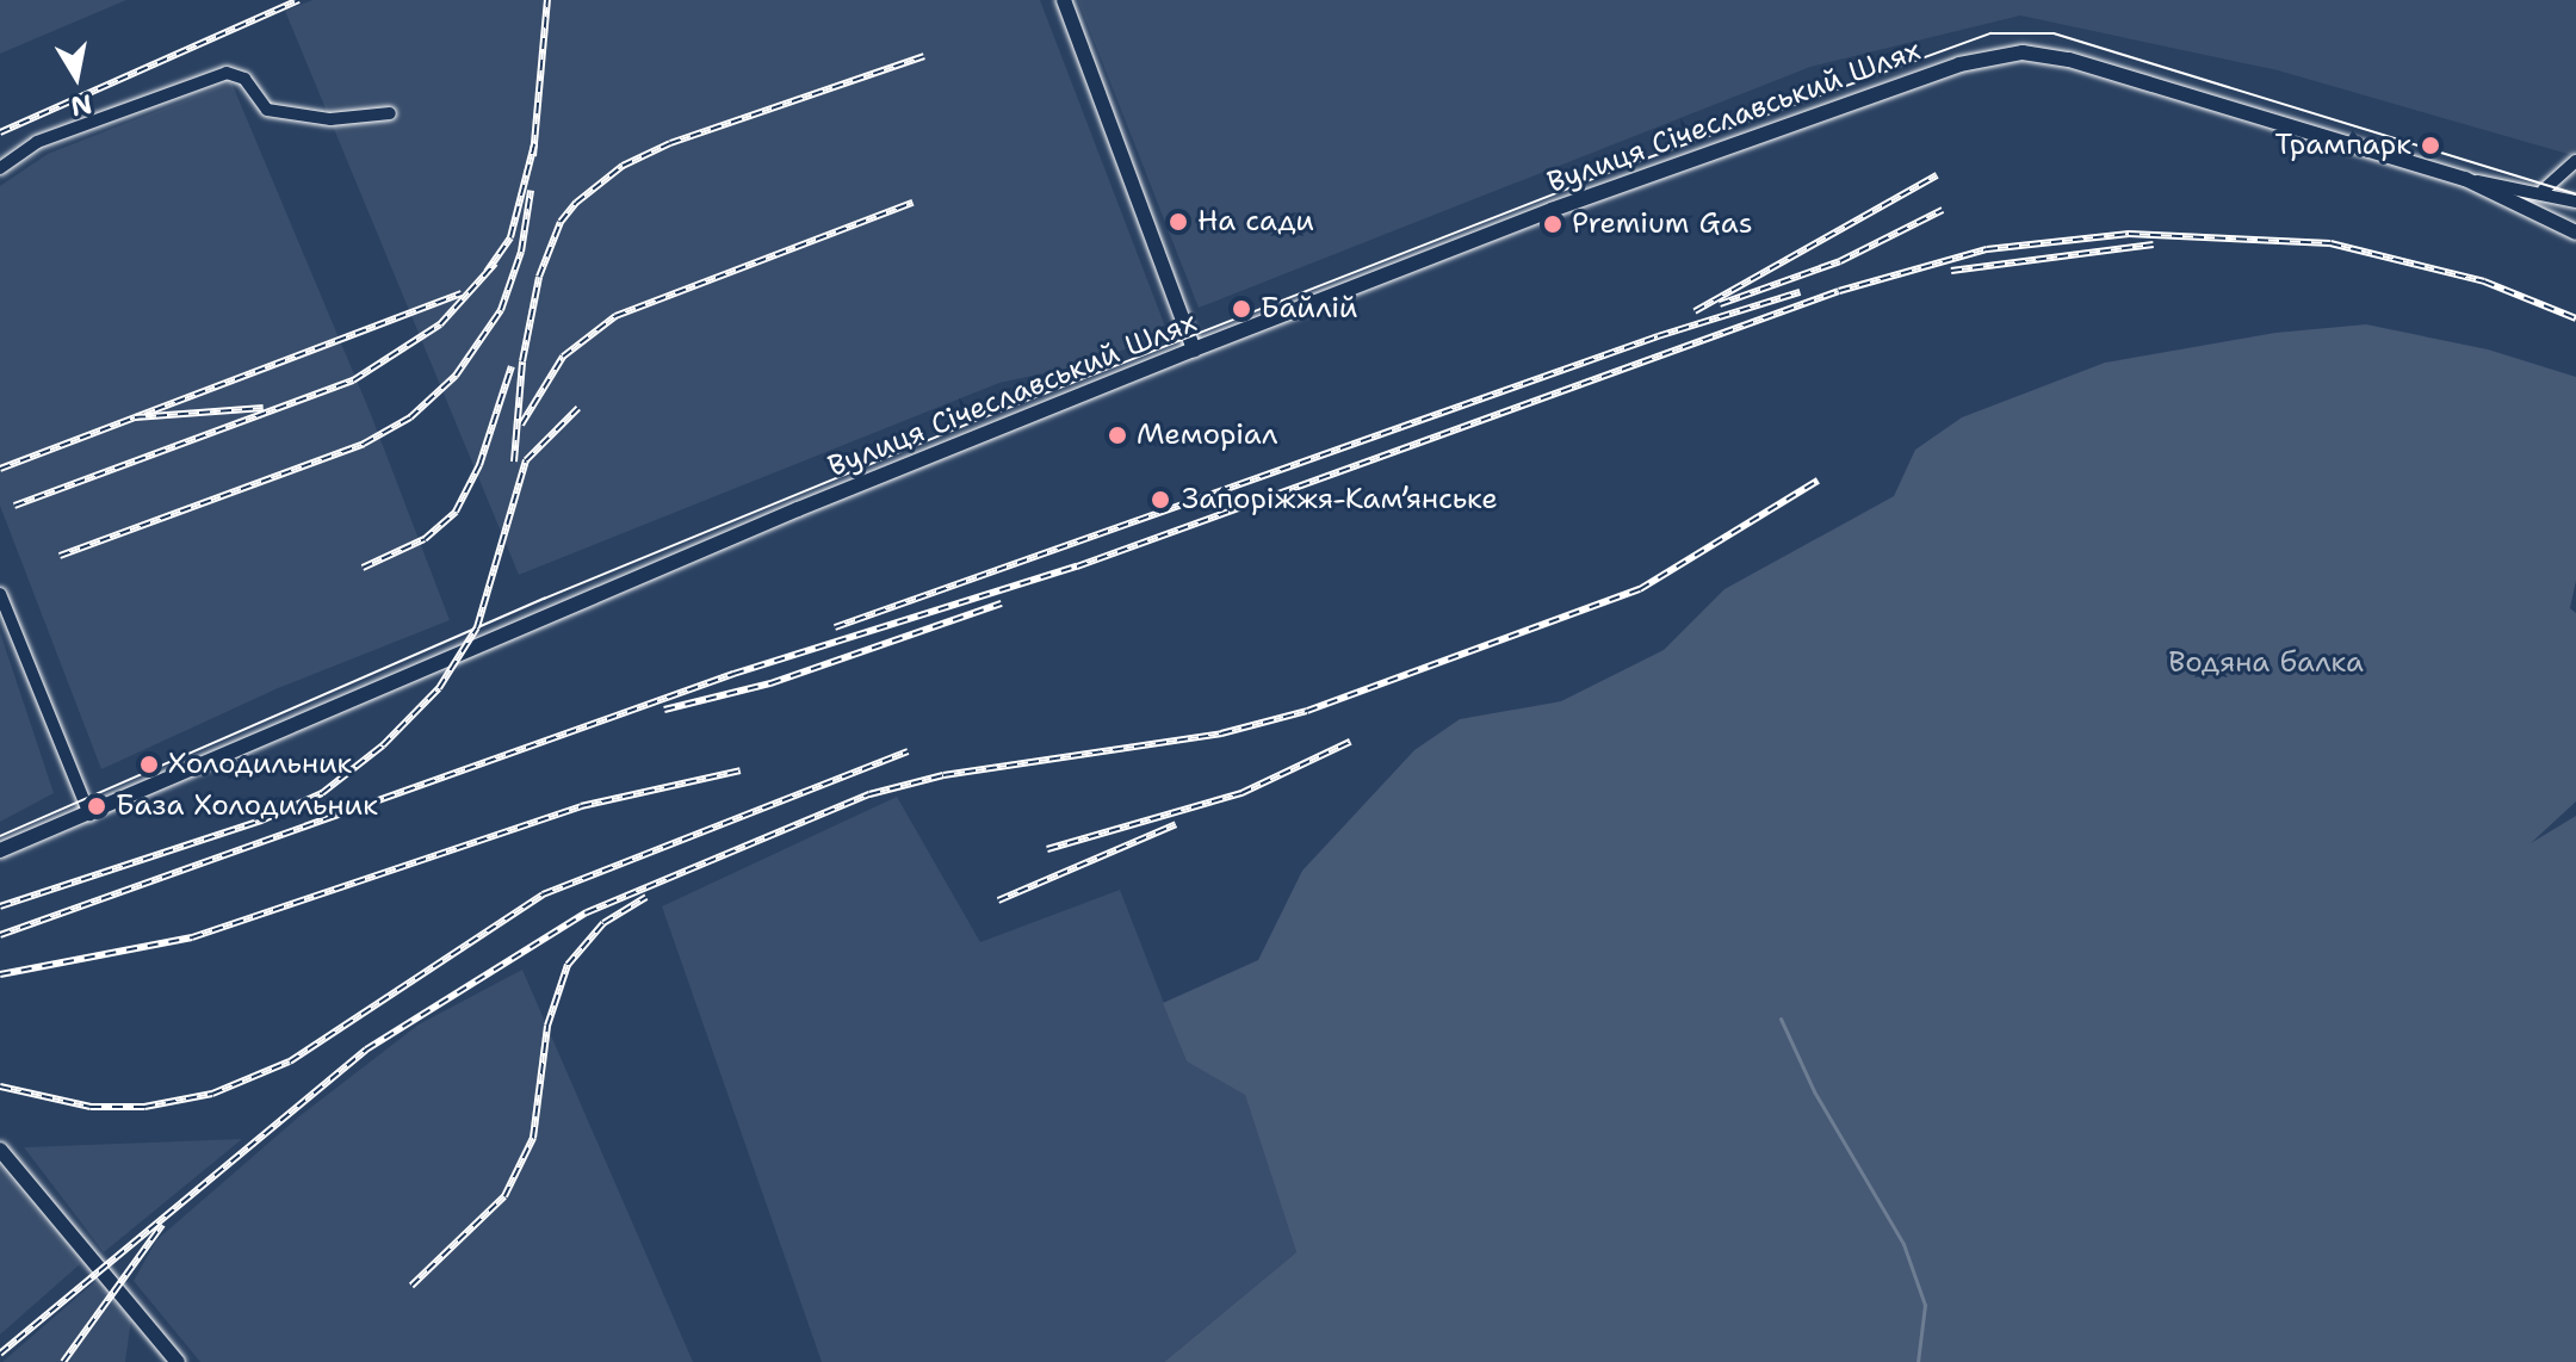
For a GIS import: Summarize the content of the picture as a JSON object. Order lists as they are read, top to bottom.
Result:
{
  "streets": {
    "main road": ["Вулиця Січеславський Шлях"]
  },
  "parks": ["Водяна балка"],
  "places": [
    "Трампарк",
    "На сади",
    "Premium Gas",
    "Байлій",
    "Меморіал",
    "Запоріжжя-Кам’янське",
    "Холодильник",
    "База Холодильник"
  ],
  "north": "bottom"
}
